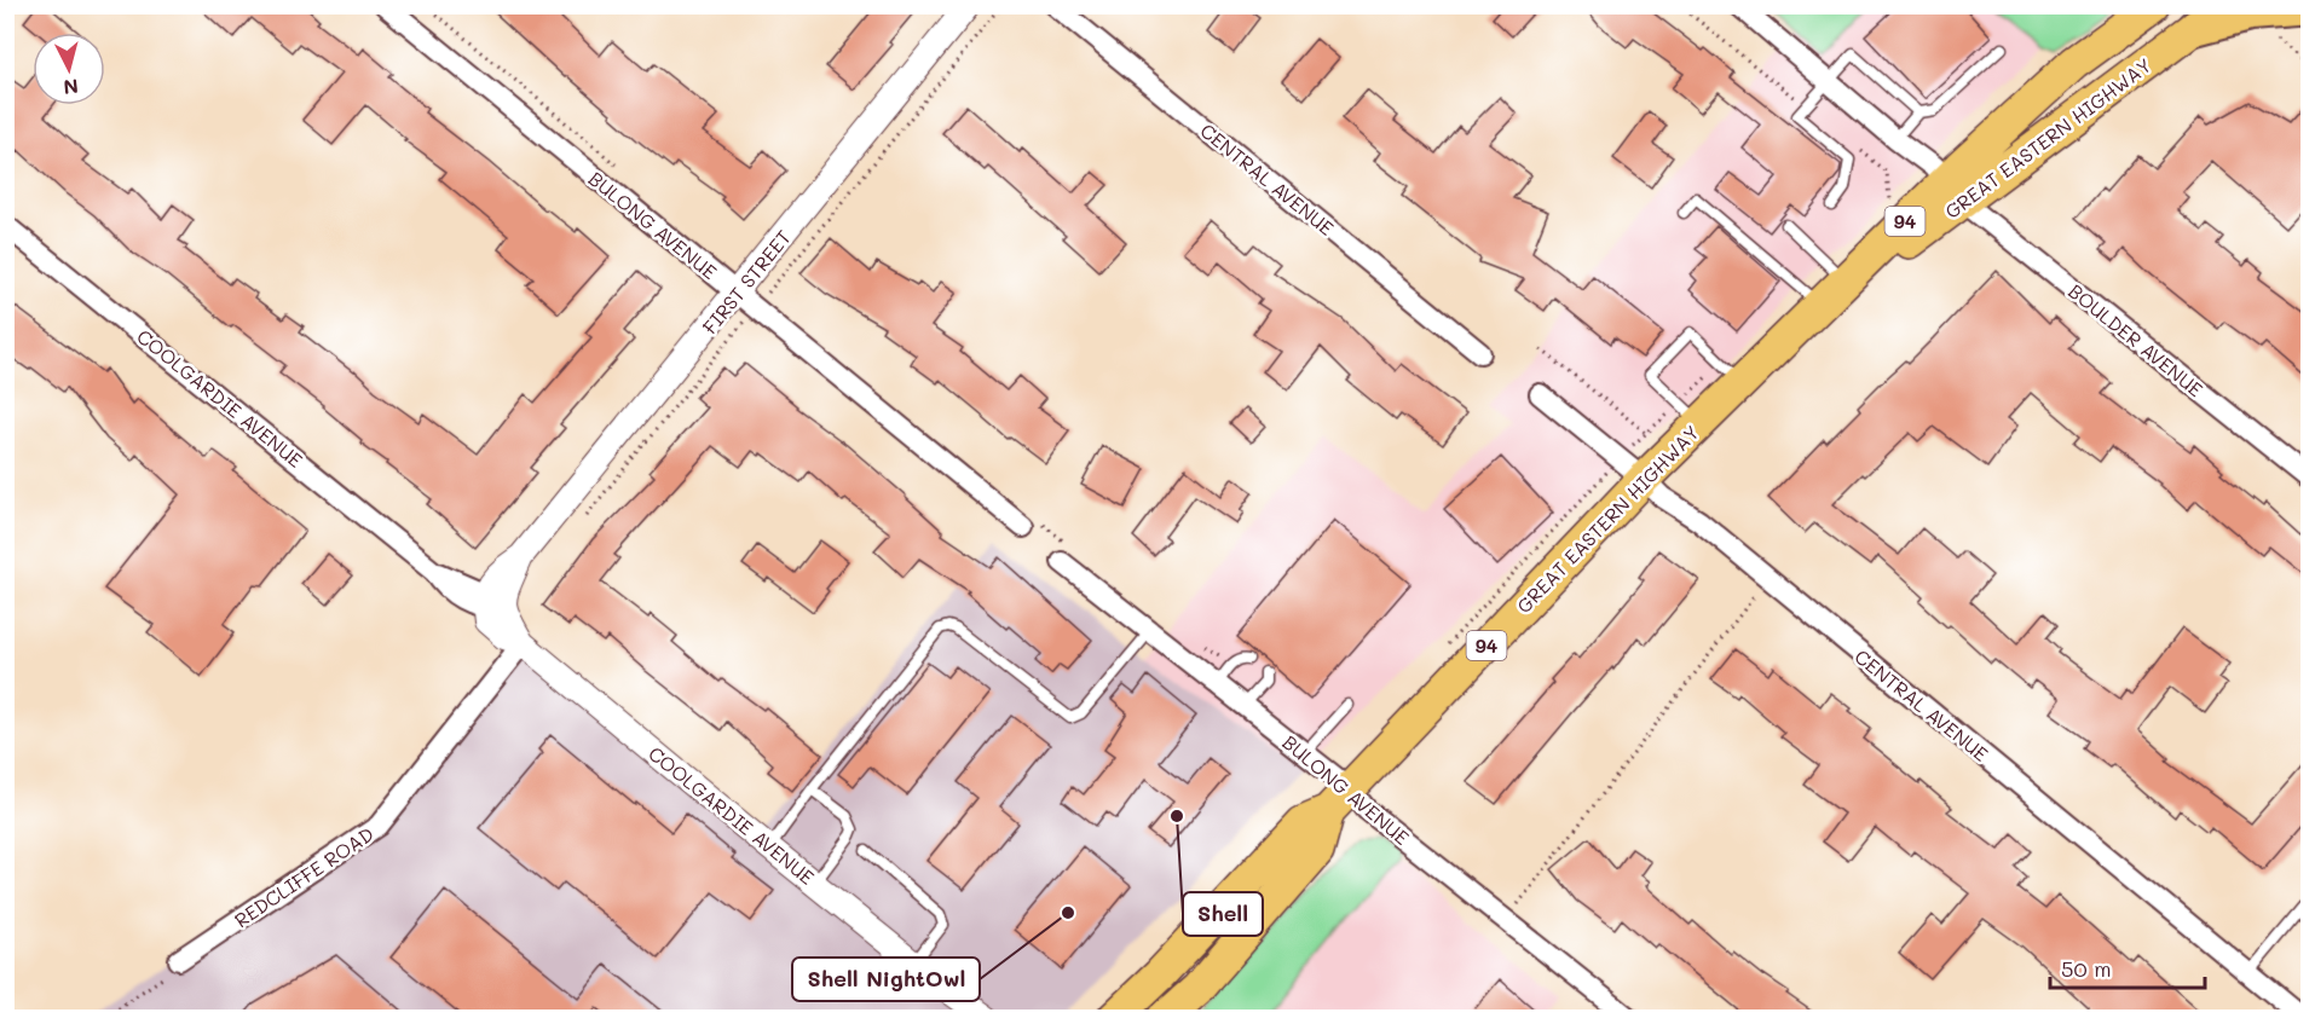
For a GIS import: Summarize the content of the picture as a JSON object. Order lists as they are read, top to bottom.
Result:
{
  "streets": {
    "highway": ["GREAT EASTERN HIGHWAY", "94"],
    "street": [
      "CENTRAL AVENUE",
      "BULONG AVENUE",
      "FIRST STREET",
      "BOULDER AVENUE",
      "COOLGARDIE AVENUE",
      "REDCLIFFE ROAD"
    ]
  },
  "crossings": [
    ["GREAT EASTERN HIGHWAY", "CENTRAL AVENUE"],
    ["GREAT EASTERN HIGHWAY", "BULONG AVENUE"],
    ["GREAT EASTERN HIGHWAY", "BOULDER AVENUE"],
    ["BULONG AVENUE", "FIRST STREET"],
    ["FIRST STREET", "COOLGARDIE AVENUE"],
    ["COOLGARDIE AVENUE", "REDCLIFFE ROAD"]
  ],
  "places": ["Shell", "Shell NightOwl"],
  "scale_bar": "50 m",
  "north": "bottom"
}
